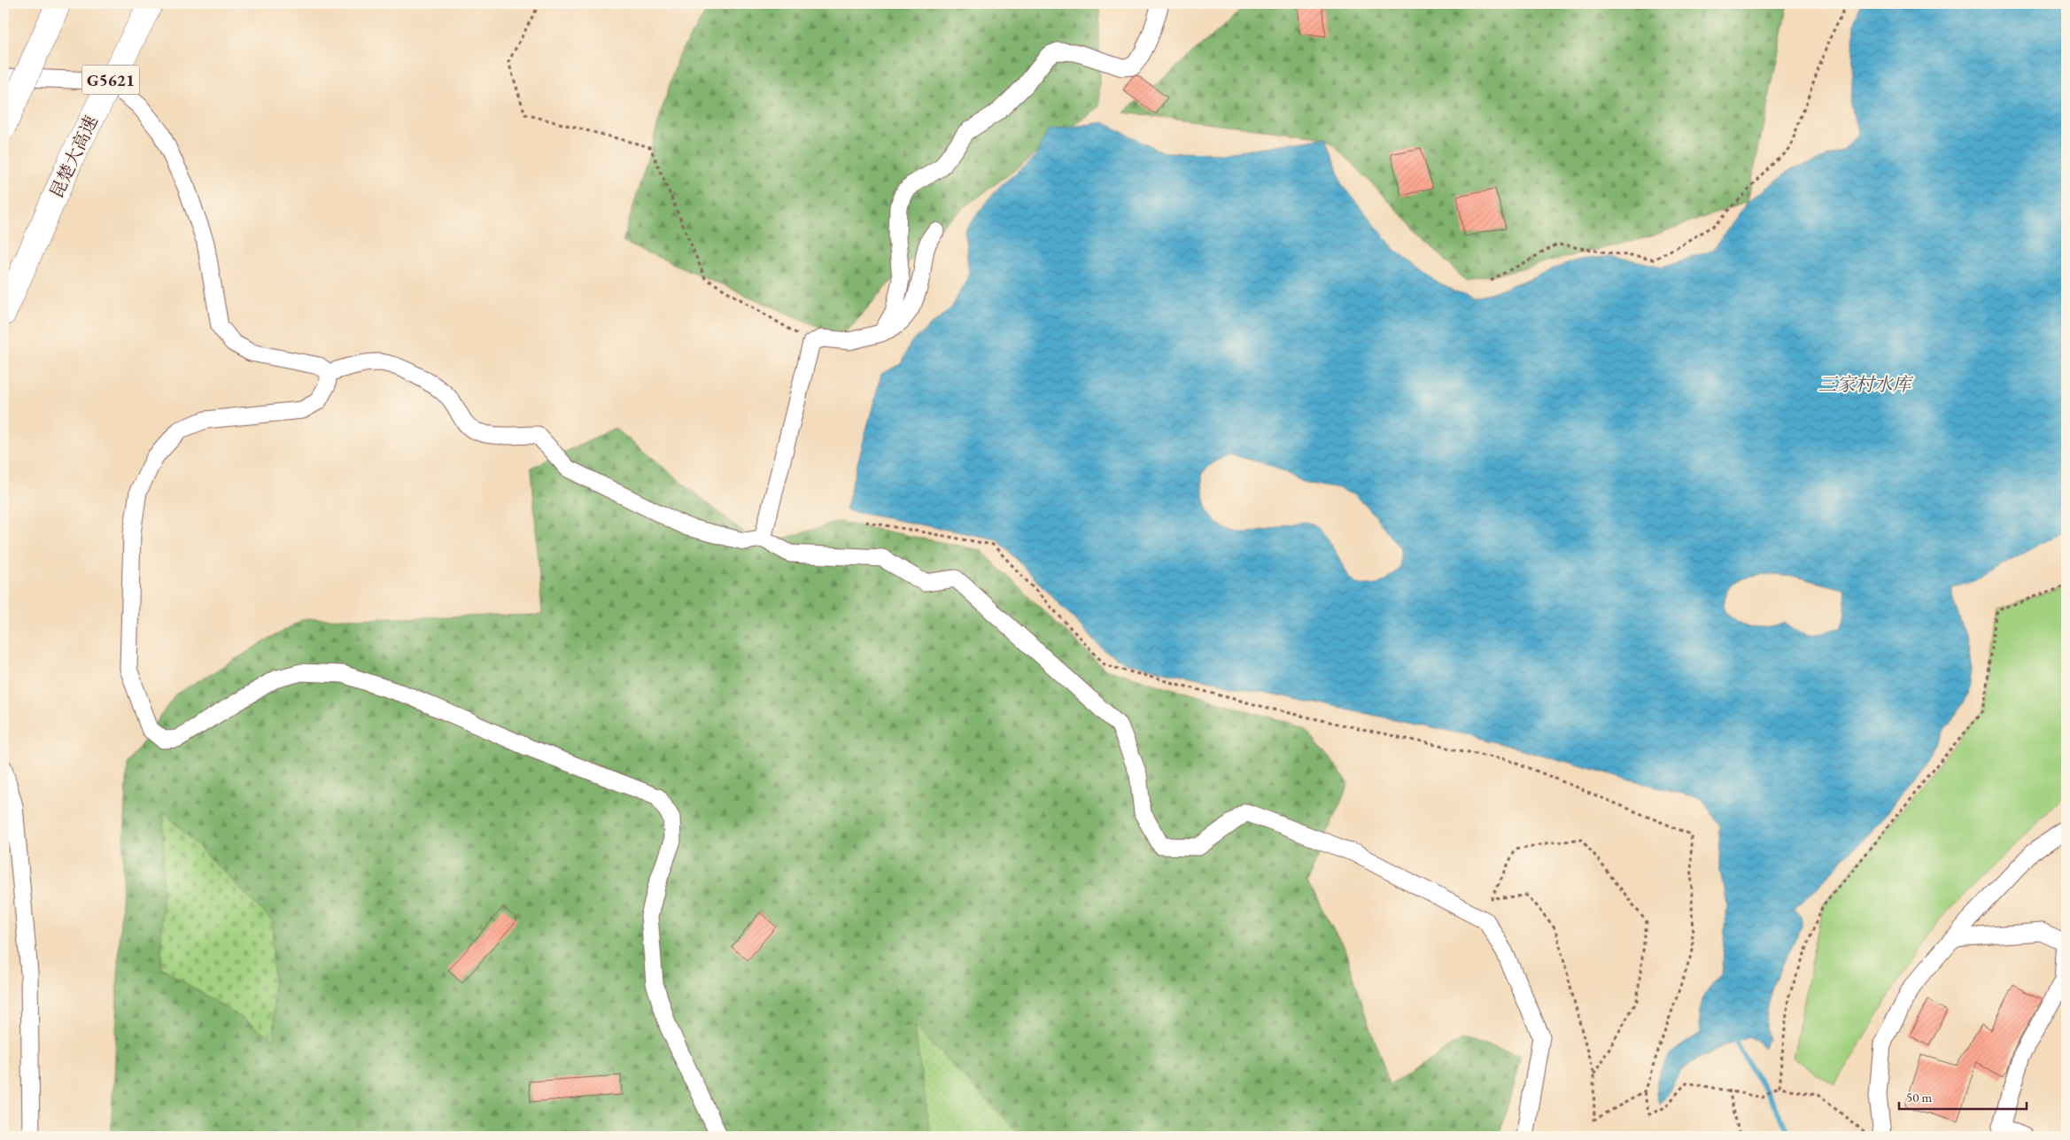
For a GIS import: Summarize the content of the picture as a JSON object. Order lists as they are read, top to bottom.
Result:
{
  "streets": {
    "highway": ["G5621", "昆楚大高速"]
  },
  "water": ["三家村水库"],
  "scale_bar": "50 m"
}
